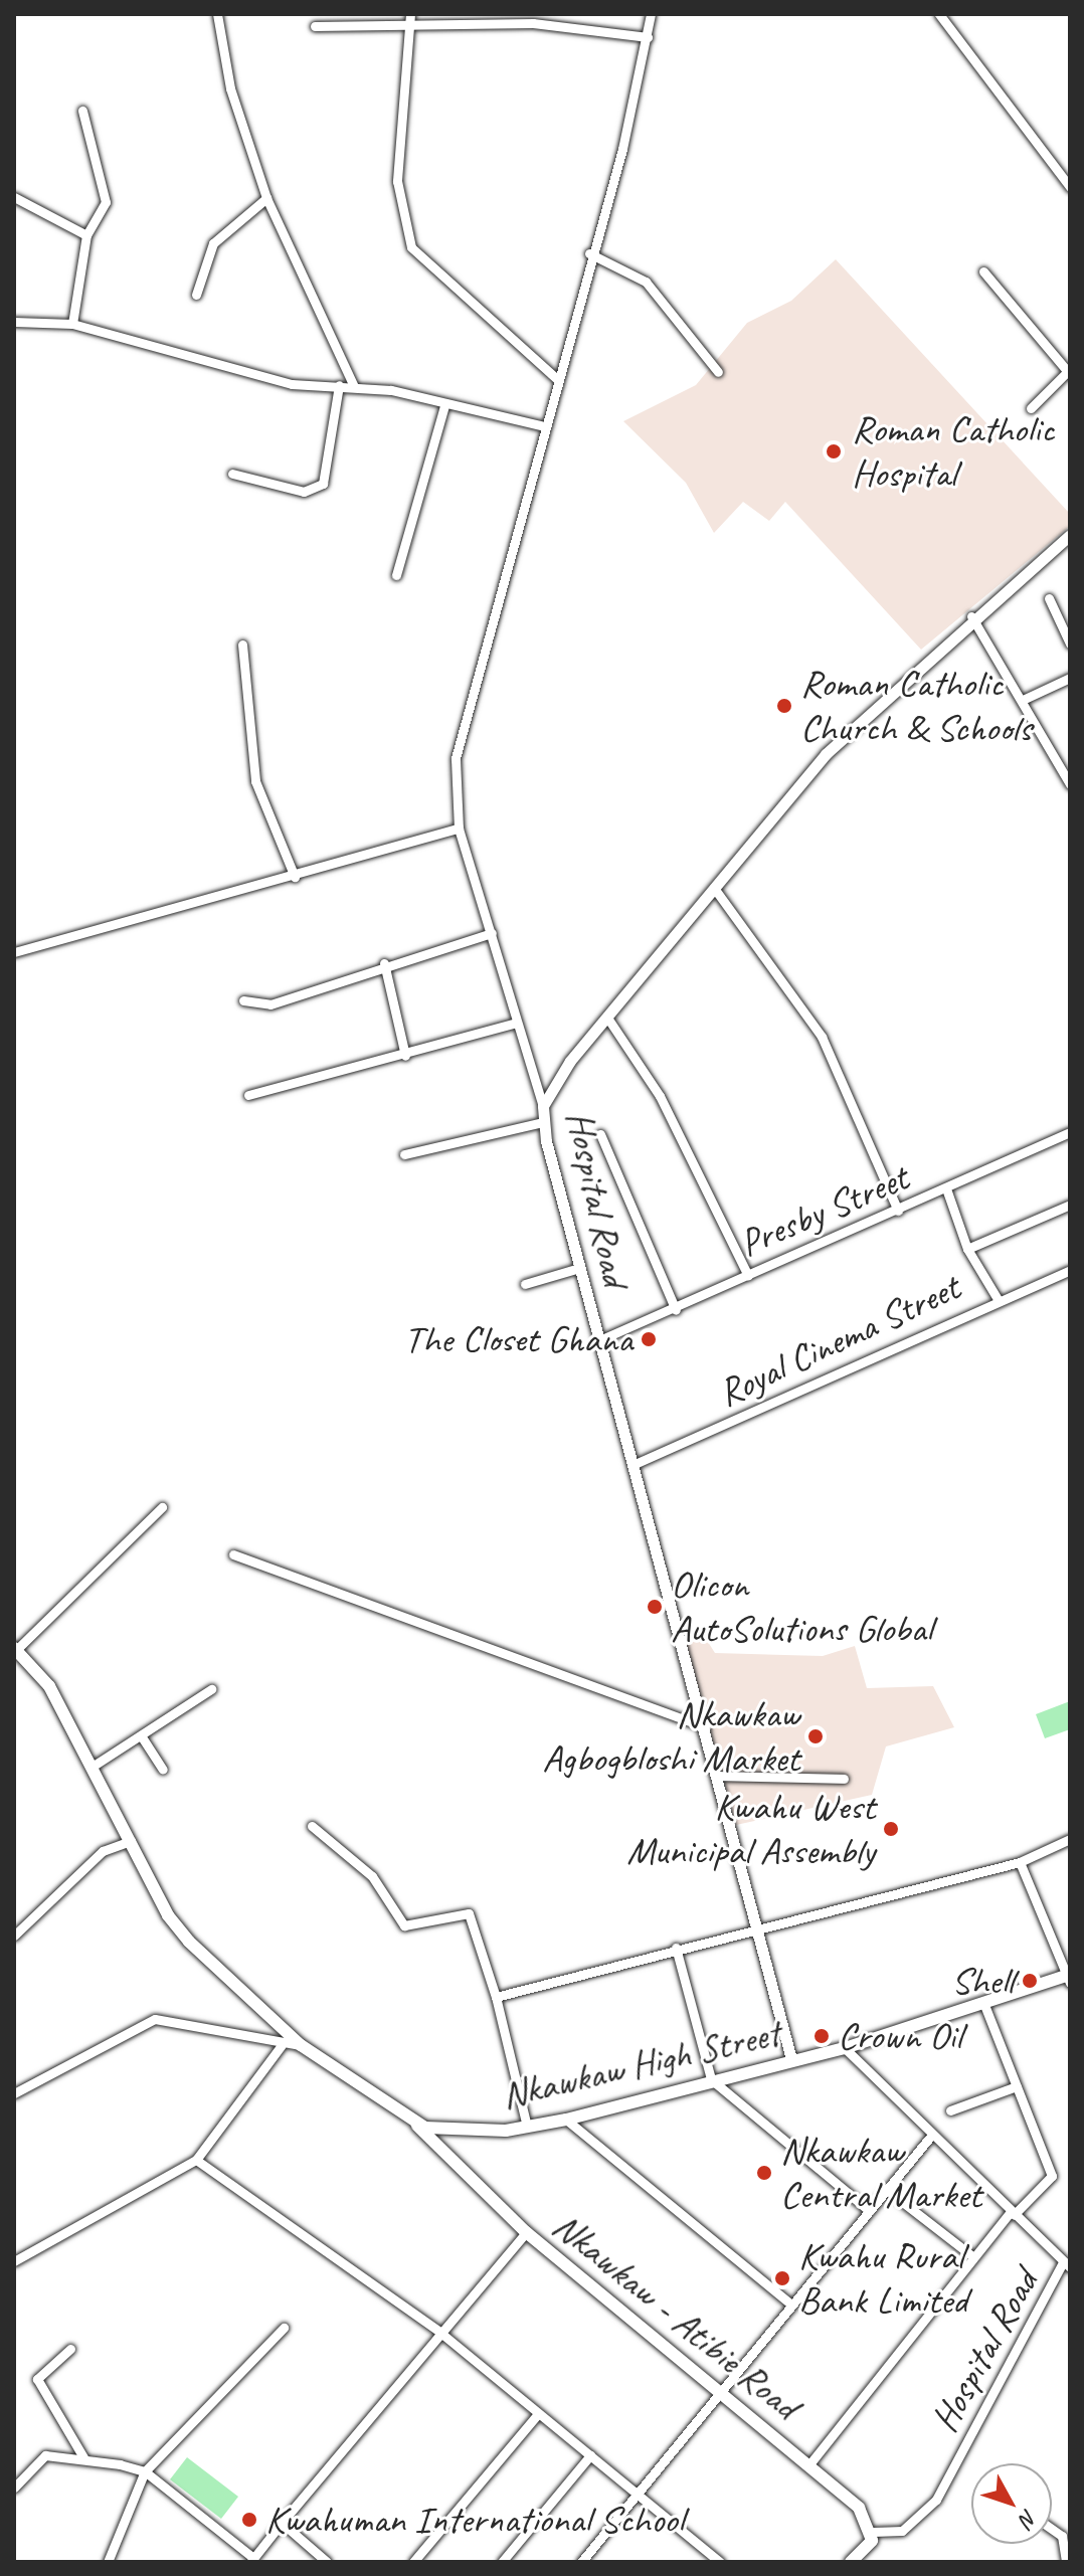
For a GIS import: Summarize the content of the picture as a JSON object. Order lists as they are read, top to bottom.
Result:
{
  "streets": {
    "main road": ["Nkawkaw High Street", "Nkawkaw - Atibie Road"],
    "street": ["Hospital Road", "Presby Street", "Royal Cinema Street"]
  },
  "crossings": [
    ["Hospital Road", "Presby Street"],
    ["Hospital Road", "Royal Cinema Street"],
    ["Hospital Road", "Nkawkaw High Street"],
    ["Hospital Road", "Nkawkaw - Atibie Road"],
    ["Nkawkaw High Street", "Nkawkaw - Atibie Road"]
  ],
  "places": [
    "Roman Catholic Hospital",
    "Roman Catholic Church & Schools",
    "The Closet Ghana",
    "Olicon AutoSolutions Global",
    "Nkawkaw Agbogbloshi Market",
    "Kwahu West Municipal Assembly",
    "Shell",
    "Crown Oil",
    "Nkawkaw Central Market",
    "Kwahu Rural Bank Limited",
    "Kwahuman International School"
  ],
  "north": "bottom right"
}
